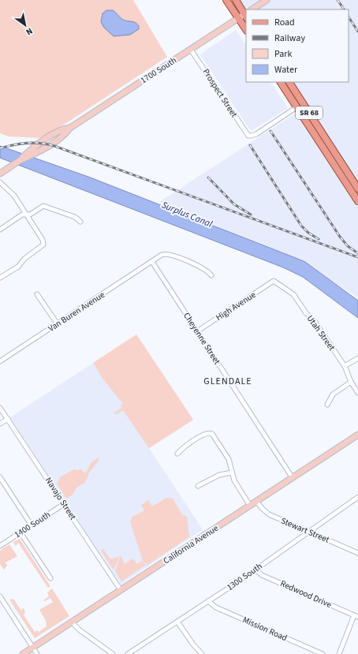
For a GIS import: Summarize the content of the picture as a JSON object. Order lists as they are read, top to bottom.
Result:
{
  "streets": {
    "main road": ["1700 South", "SR 68", "California Avenue"],
    "street": [
      "Prospect Street",
      "High Avenue",
      "Van Buren Avenue",
      "Utah Street",
      "Cheyenne Street",
      "Navajo Street",
      "1400 South",
      "Stewart Street",
      "1300 South",
      "Redwood Drive",
      "Mission Road"
    ]
  },
  "crossings": [
    ["1700 South", "Prospect Street"],
    ["Prospect Street", "SR 68"],
    ["High Avenue", "Utah Street"],
    ["High Avenue", "Cheyenne Street"],
    ["Van Buren Avenue", "Cheyenne Street"],
    ["Cheyenne Street", "California Avenue"],
    ["Navajo Street", "1400 South"],
    ["Navajo Street", "California Avenue"],
    ["Stewart Street", "California Avenue"],
    ["Stewart Street", "1300 South"],
    ["1300 South", "Redwood Drive"],
    ["1300 South", "Mission Road"]
  ],
  "districts": ["GLENDALE"],
  "water": ["Surplus Canal"],
  "legend": [
    "Road",
    "Railway",
    "Park",
    "Water"
  ],
  "north": "bottom right"
}
